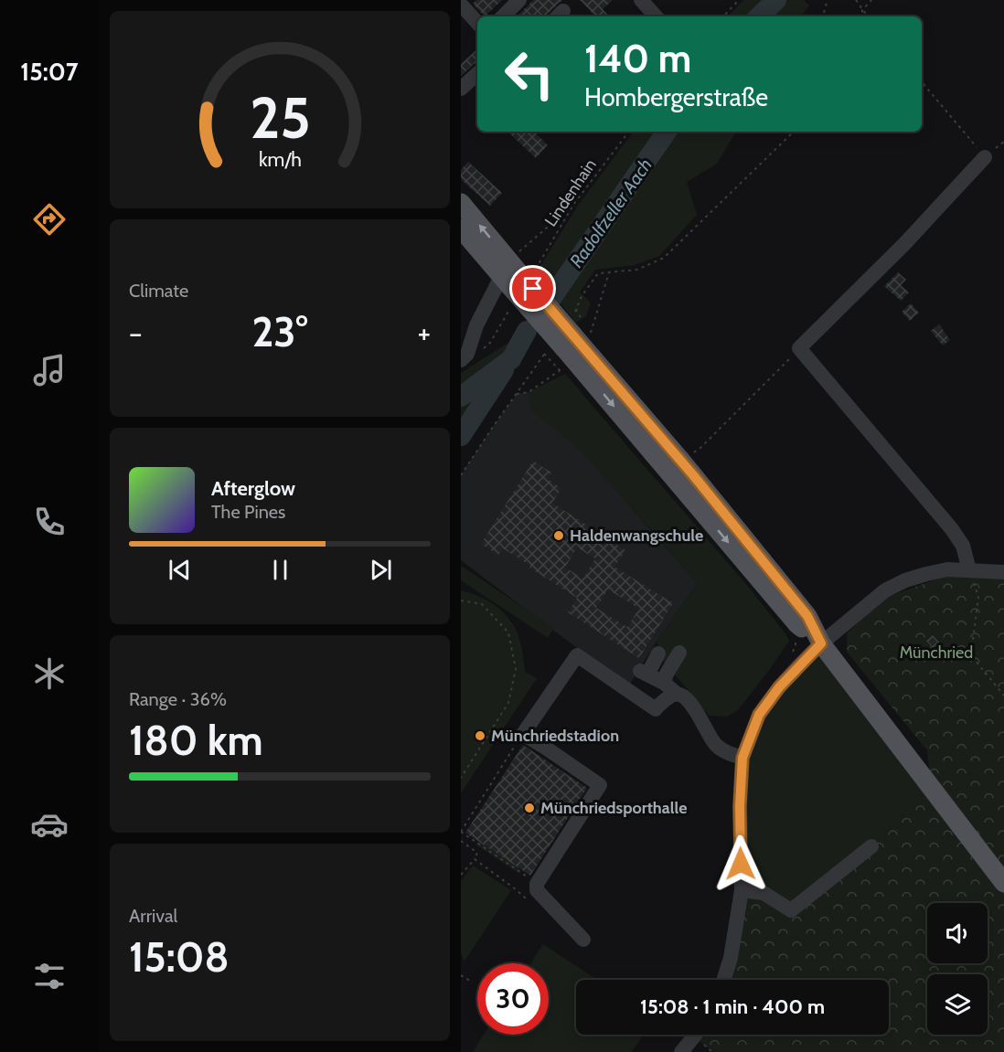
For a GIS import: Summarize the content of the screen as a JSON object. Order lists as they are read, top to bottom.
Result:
{
  "streets": {
    "path": ["Lindenhain"]
  },
  "water": ["Radolfzeller Aach"],
  "parks": ["Münchried"],
  "places": ["Haldenwangschule", "Münchriedstadion", "Münchriedsporthalle"],
  "page": {
    "tabs": "15:07",
    "turn": ["140 m", "Hombergerstraße"],
    "tile": [
      "Climate",
      ["Range · 36%", "180 km"],
      ["Arrival", "15:08"]
    ],
    "heat": ["−", "23°", "+"],
    "song": ["Afterglow", "The Pines"],
    "limit": "30",
    "trip": "15:08 · 1 min · 400 m",
    "gauge": ["25", "km/h"]
  }
}
